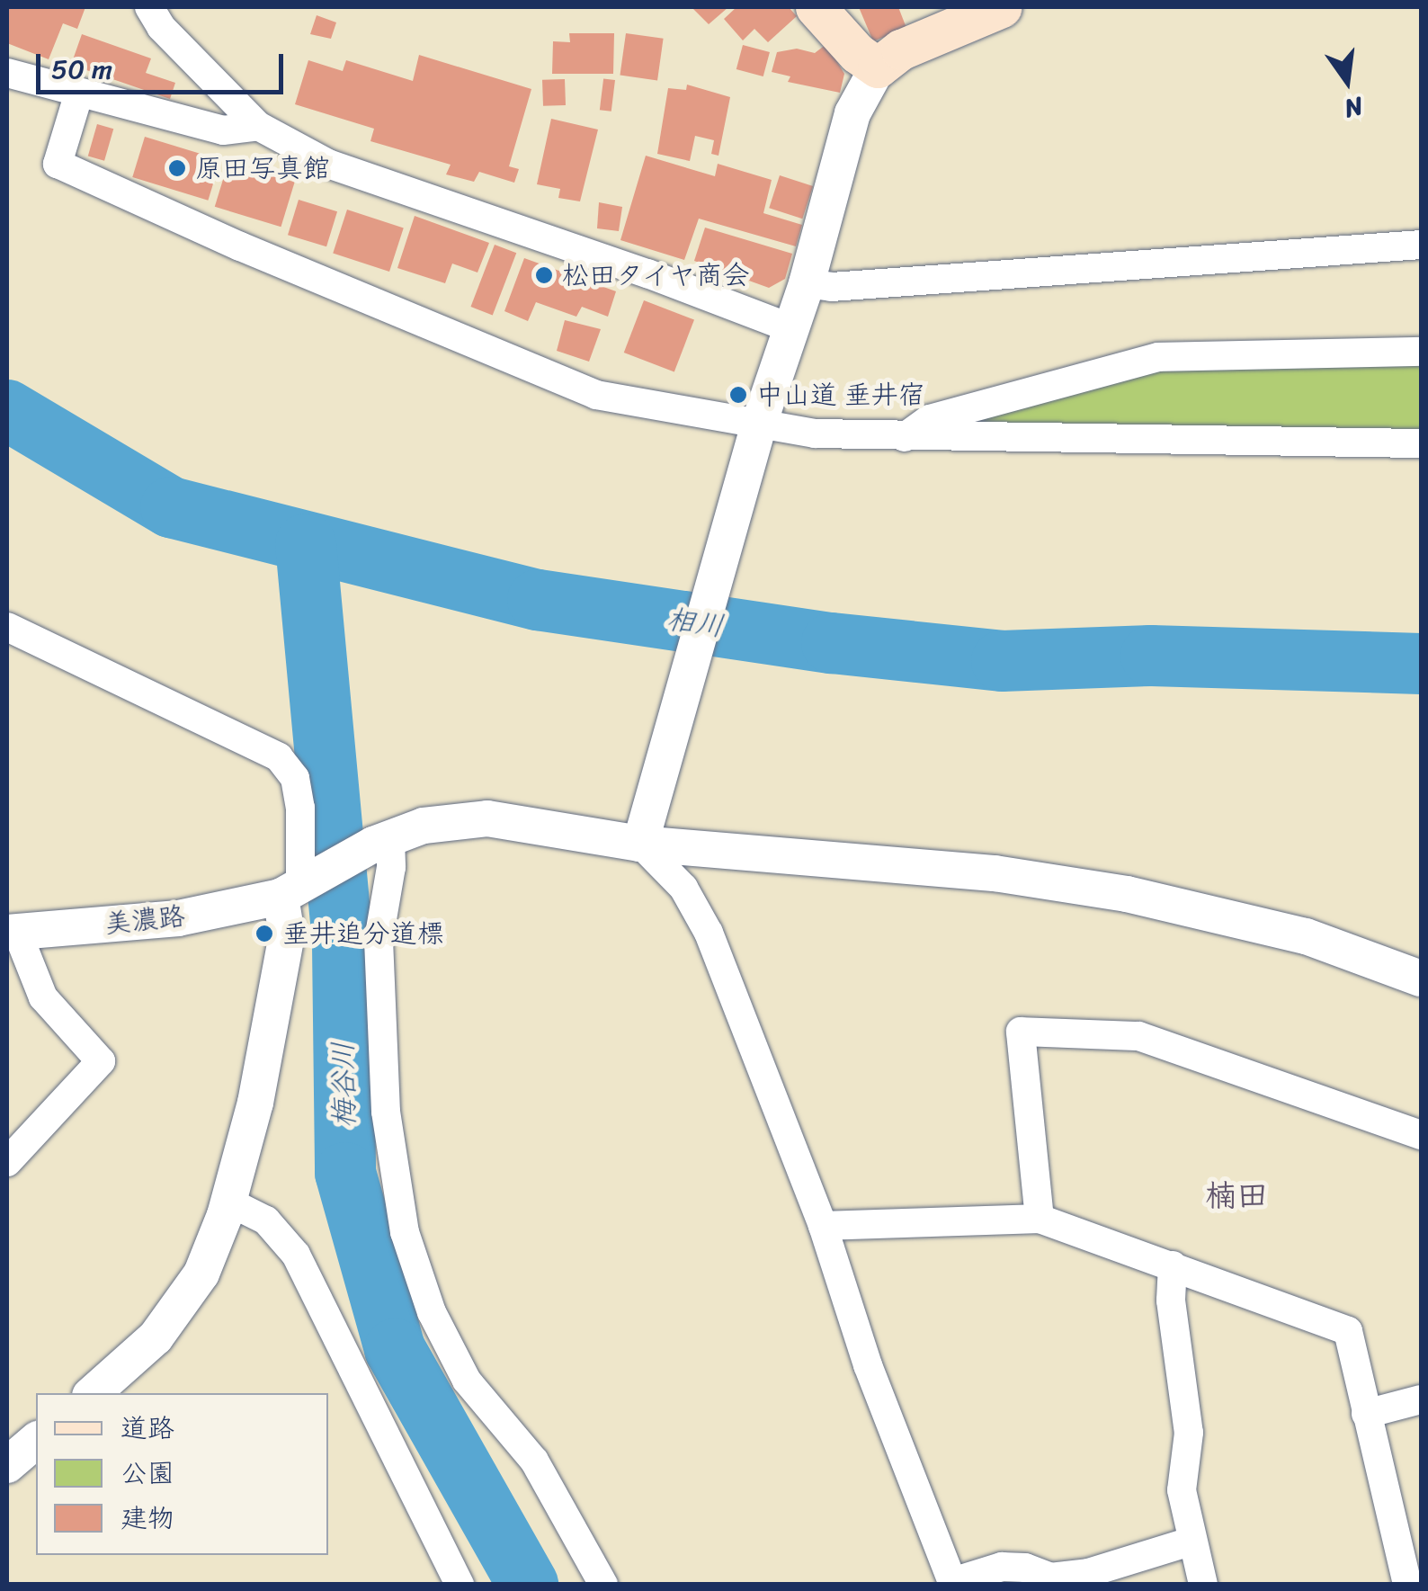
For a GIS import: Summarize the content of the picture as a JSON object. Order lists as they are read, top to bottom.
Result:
{
  "streets": {
    "street": ["美濃路"]
  },
  "districts": ["楠田"],
  "water": ["相川", "梅谷川"],
  "places": [
    "原田写真館",
    "松田タイヤ商会",
    "中山道 垂井宿",
    "垂井追分道標"
  ],
  "legend": ["道路", "公園", "建物"],
  "scale_bar": "50 m",
  "north": "bottom"
}
